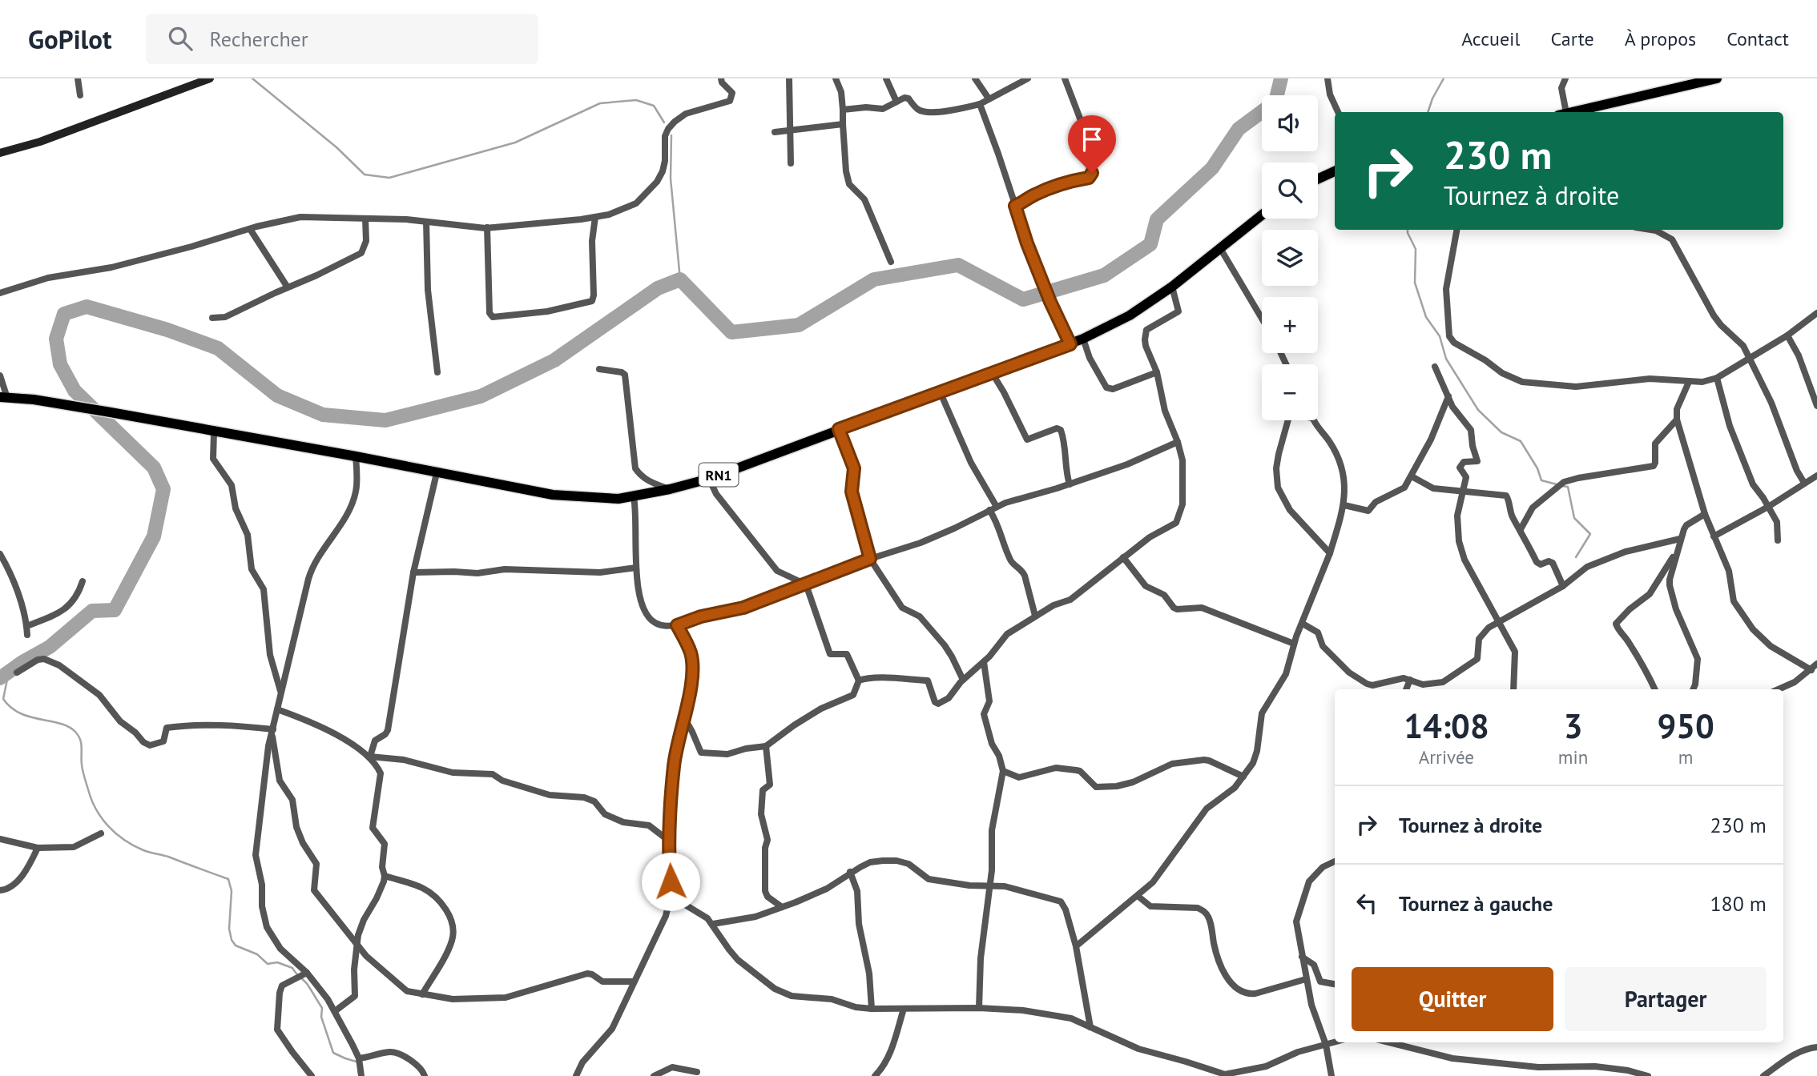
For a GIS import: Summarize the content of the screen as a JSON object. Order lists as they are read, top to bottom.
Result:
{
  "streets": {
    "highway": ["RN1"]
  },
  "page": {
    "header": "GoPilot",
    "search": "Rechercher",
    "nav": [
      "Accueil",
      "Carte",
      "À propos",
      "Contact"
    ],
    "map_buttons": ["+", "−"],
    "turn": ["230 m", "Tournez à droite"],
    "eta": [
      "14:08",
      "Arrivée",
      "3",
      "min",
      "950",
      "m"
    ],
    "list": [
      {
        "name": "Tournez à droite",
        "value": "230 m"
      },
      {
        "name": "Tournez à gauche",
        "value": "180 m"
      }
    ],
    "buttons": ["Quitter", "Partager"]
  }
}
